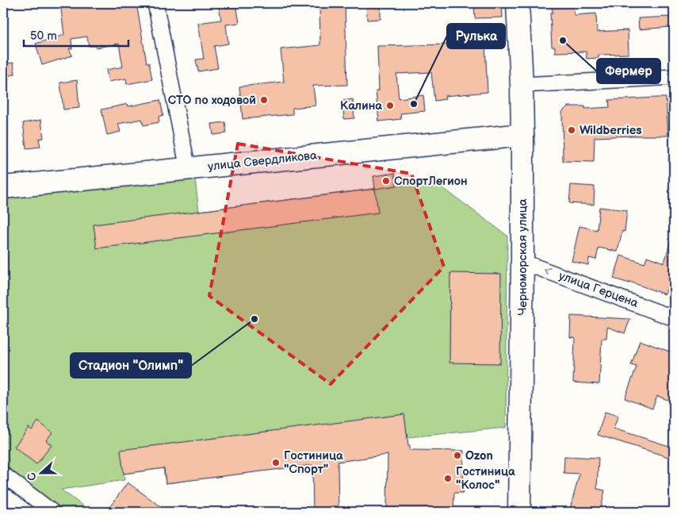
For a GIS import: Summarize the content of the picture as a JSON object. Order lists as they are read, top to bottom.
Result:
{
  "streets": {
    "street": ["улица Свердликова", "Черноморская улица", "улица Герцена"]
  },
  "crossings": [
    ["улица Свердликова", "Черноморская улица"],
    ["Черноморская улица", "улица Герцена"]
  ],
  "one_way": ["улица Герцена"],
  "places": [
    "Фермер",
    "СТО по ходовой",
    "Рулька",
    "Калина",
    "Wildberries",
    "СпортЛегион",
    "Стадион \"Олимп\"",
    "Ozon",
    "Гостиница \"Спорт\"",
    "Гостиница \"Колос\""
  ],
  "scale_bar": "50 m",
  "north": "left"
}
